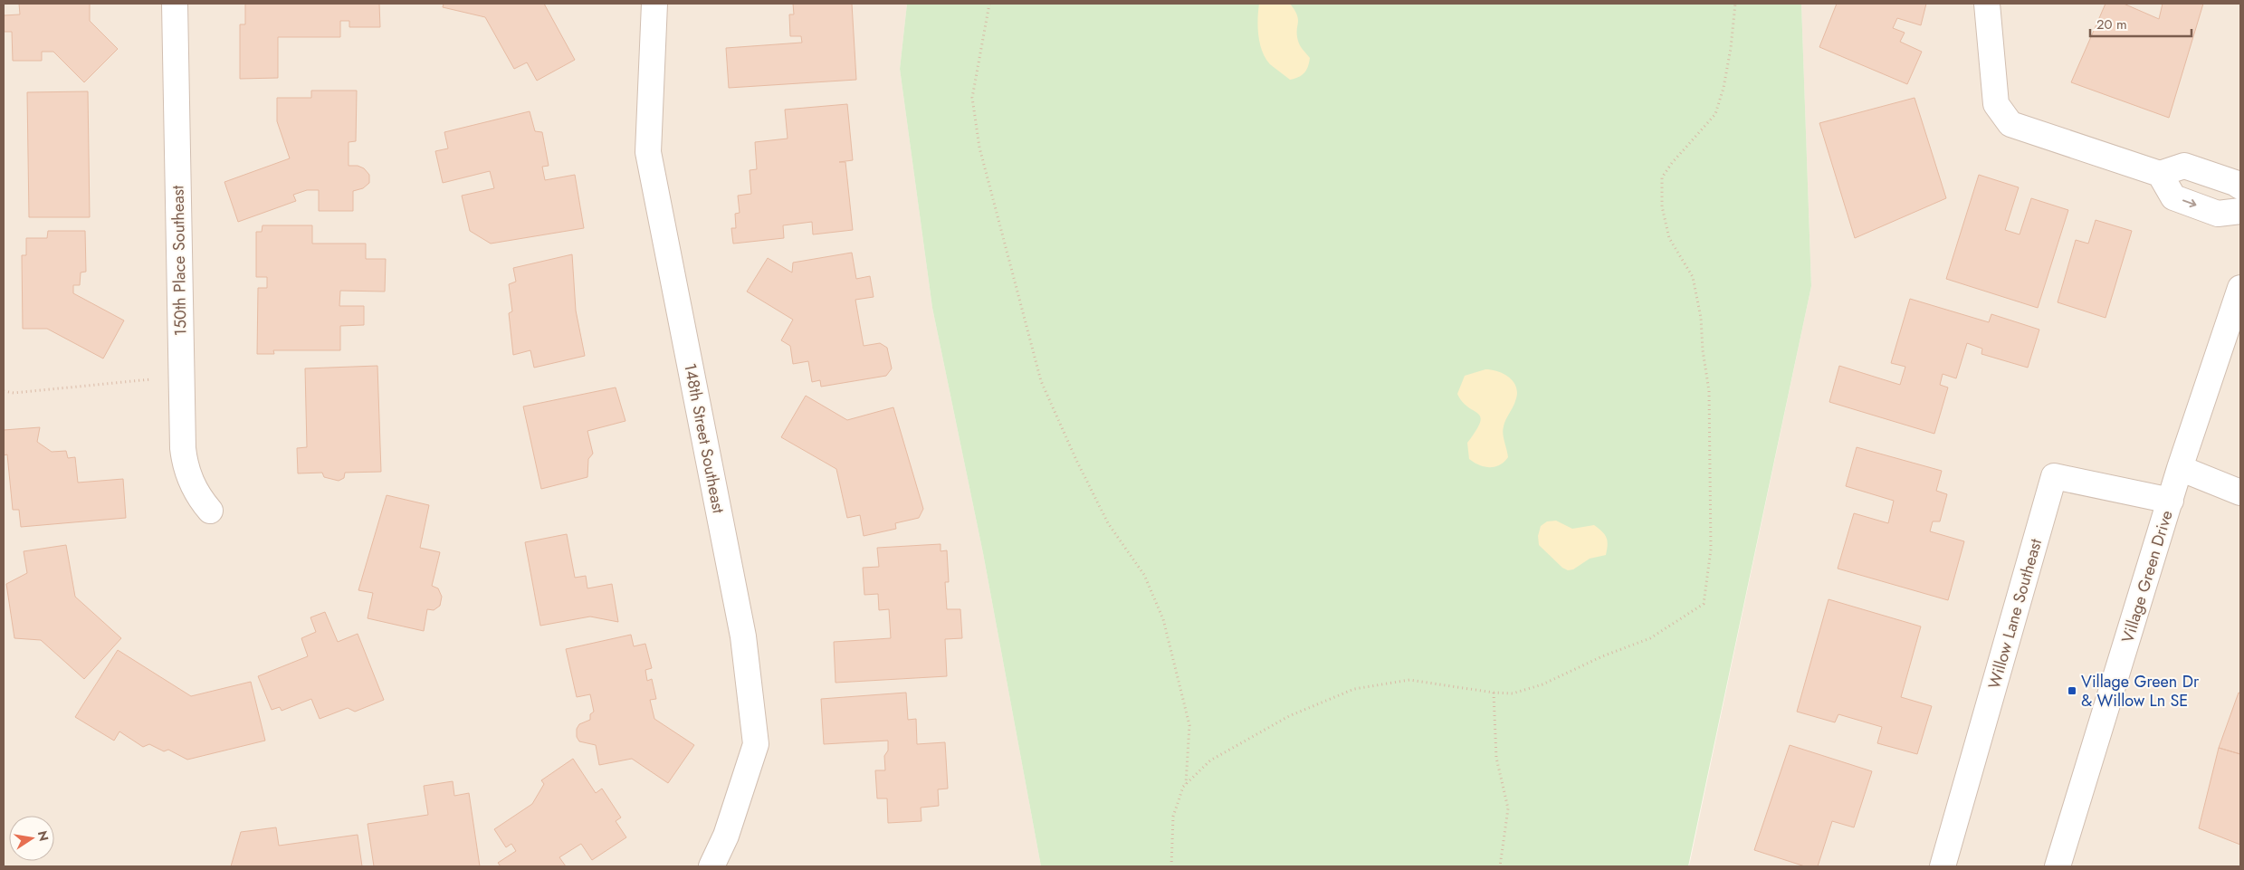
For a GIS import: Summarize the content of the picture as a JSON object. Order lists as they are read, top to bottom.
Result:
{
  "streets": {
    "street": [
      "150th Place Southeast",
      "148th Street Southeast",
      "Village Green Drive",
      "Willow Lane Southeast"
    ]
  },
  "crossings": [
    ["Village Green Drive", "Willow Lane Southeast"]
  ],
  "places": {
    "transit": ["Village Green Dr & Willow Ln SE"]
  },
  "scale_bar": "20 m",
  "north": "right"
}
